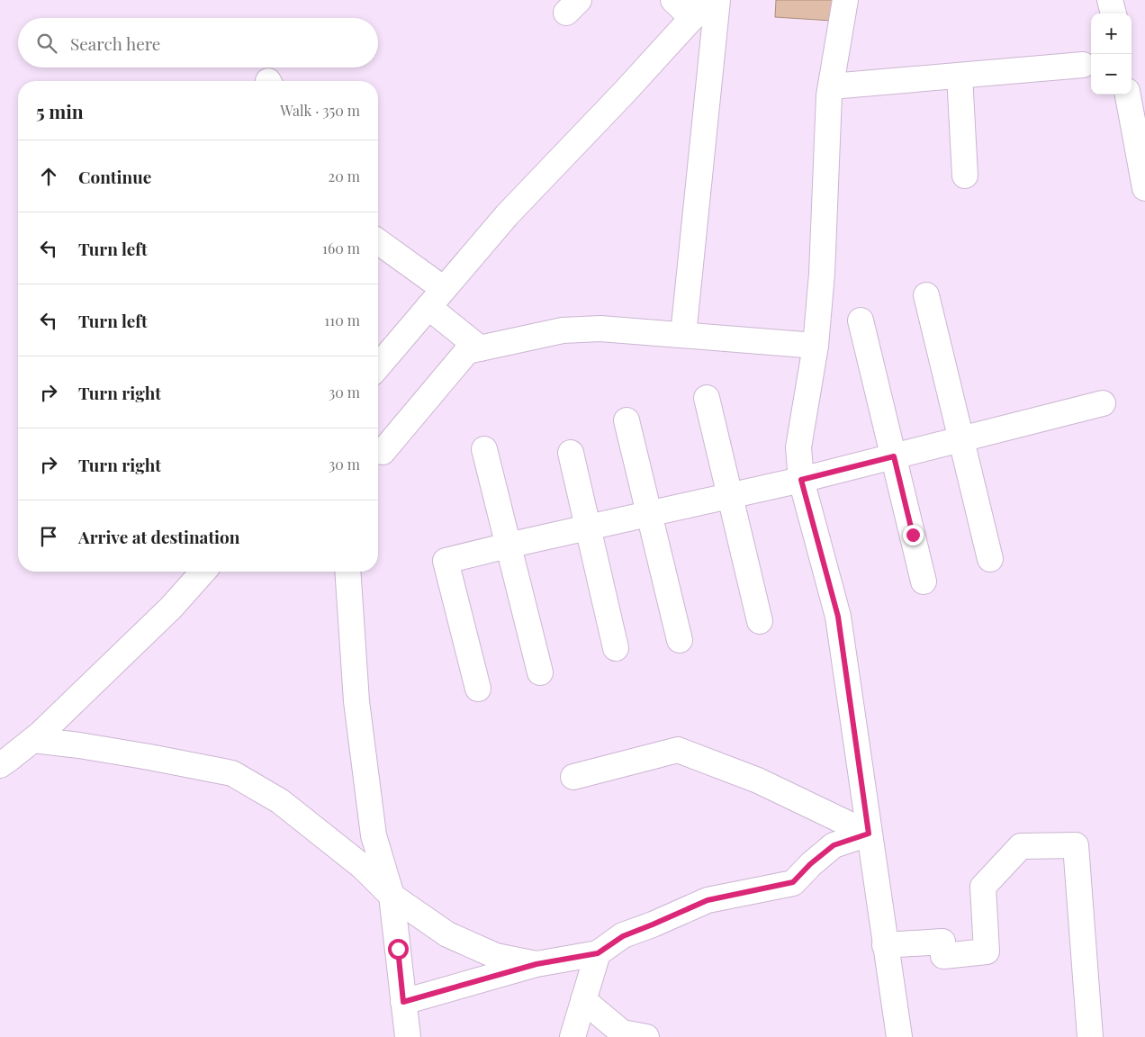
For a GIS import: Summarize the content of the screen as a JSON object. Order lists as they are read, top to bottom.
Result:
{
  "page": {
    "map_buttons": ["+", "−"],
    "search": "Search here",
    "heading": ["5 min", "Walk · 350 m"],
    "list": [
      ["Continue", "20 m"],
      ["Turn left", "160 m"],
      ["Turn left", "110 m"],
      ["Turn right", "30 m"],
      ["Turn right", "30 m"],
      "Arrive at destination"
    ]
  }
}
